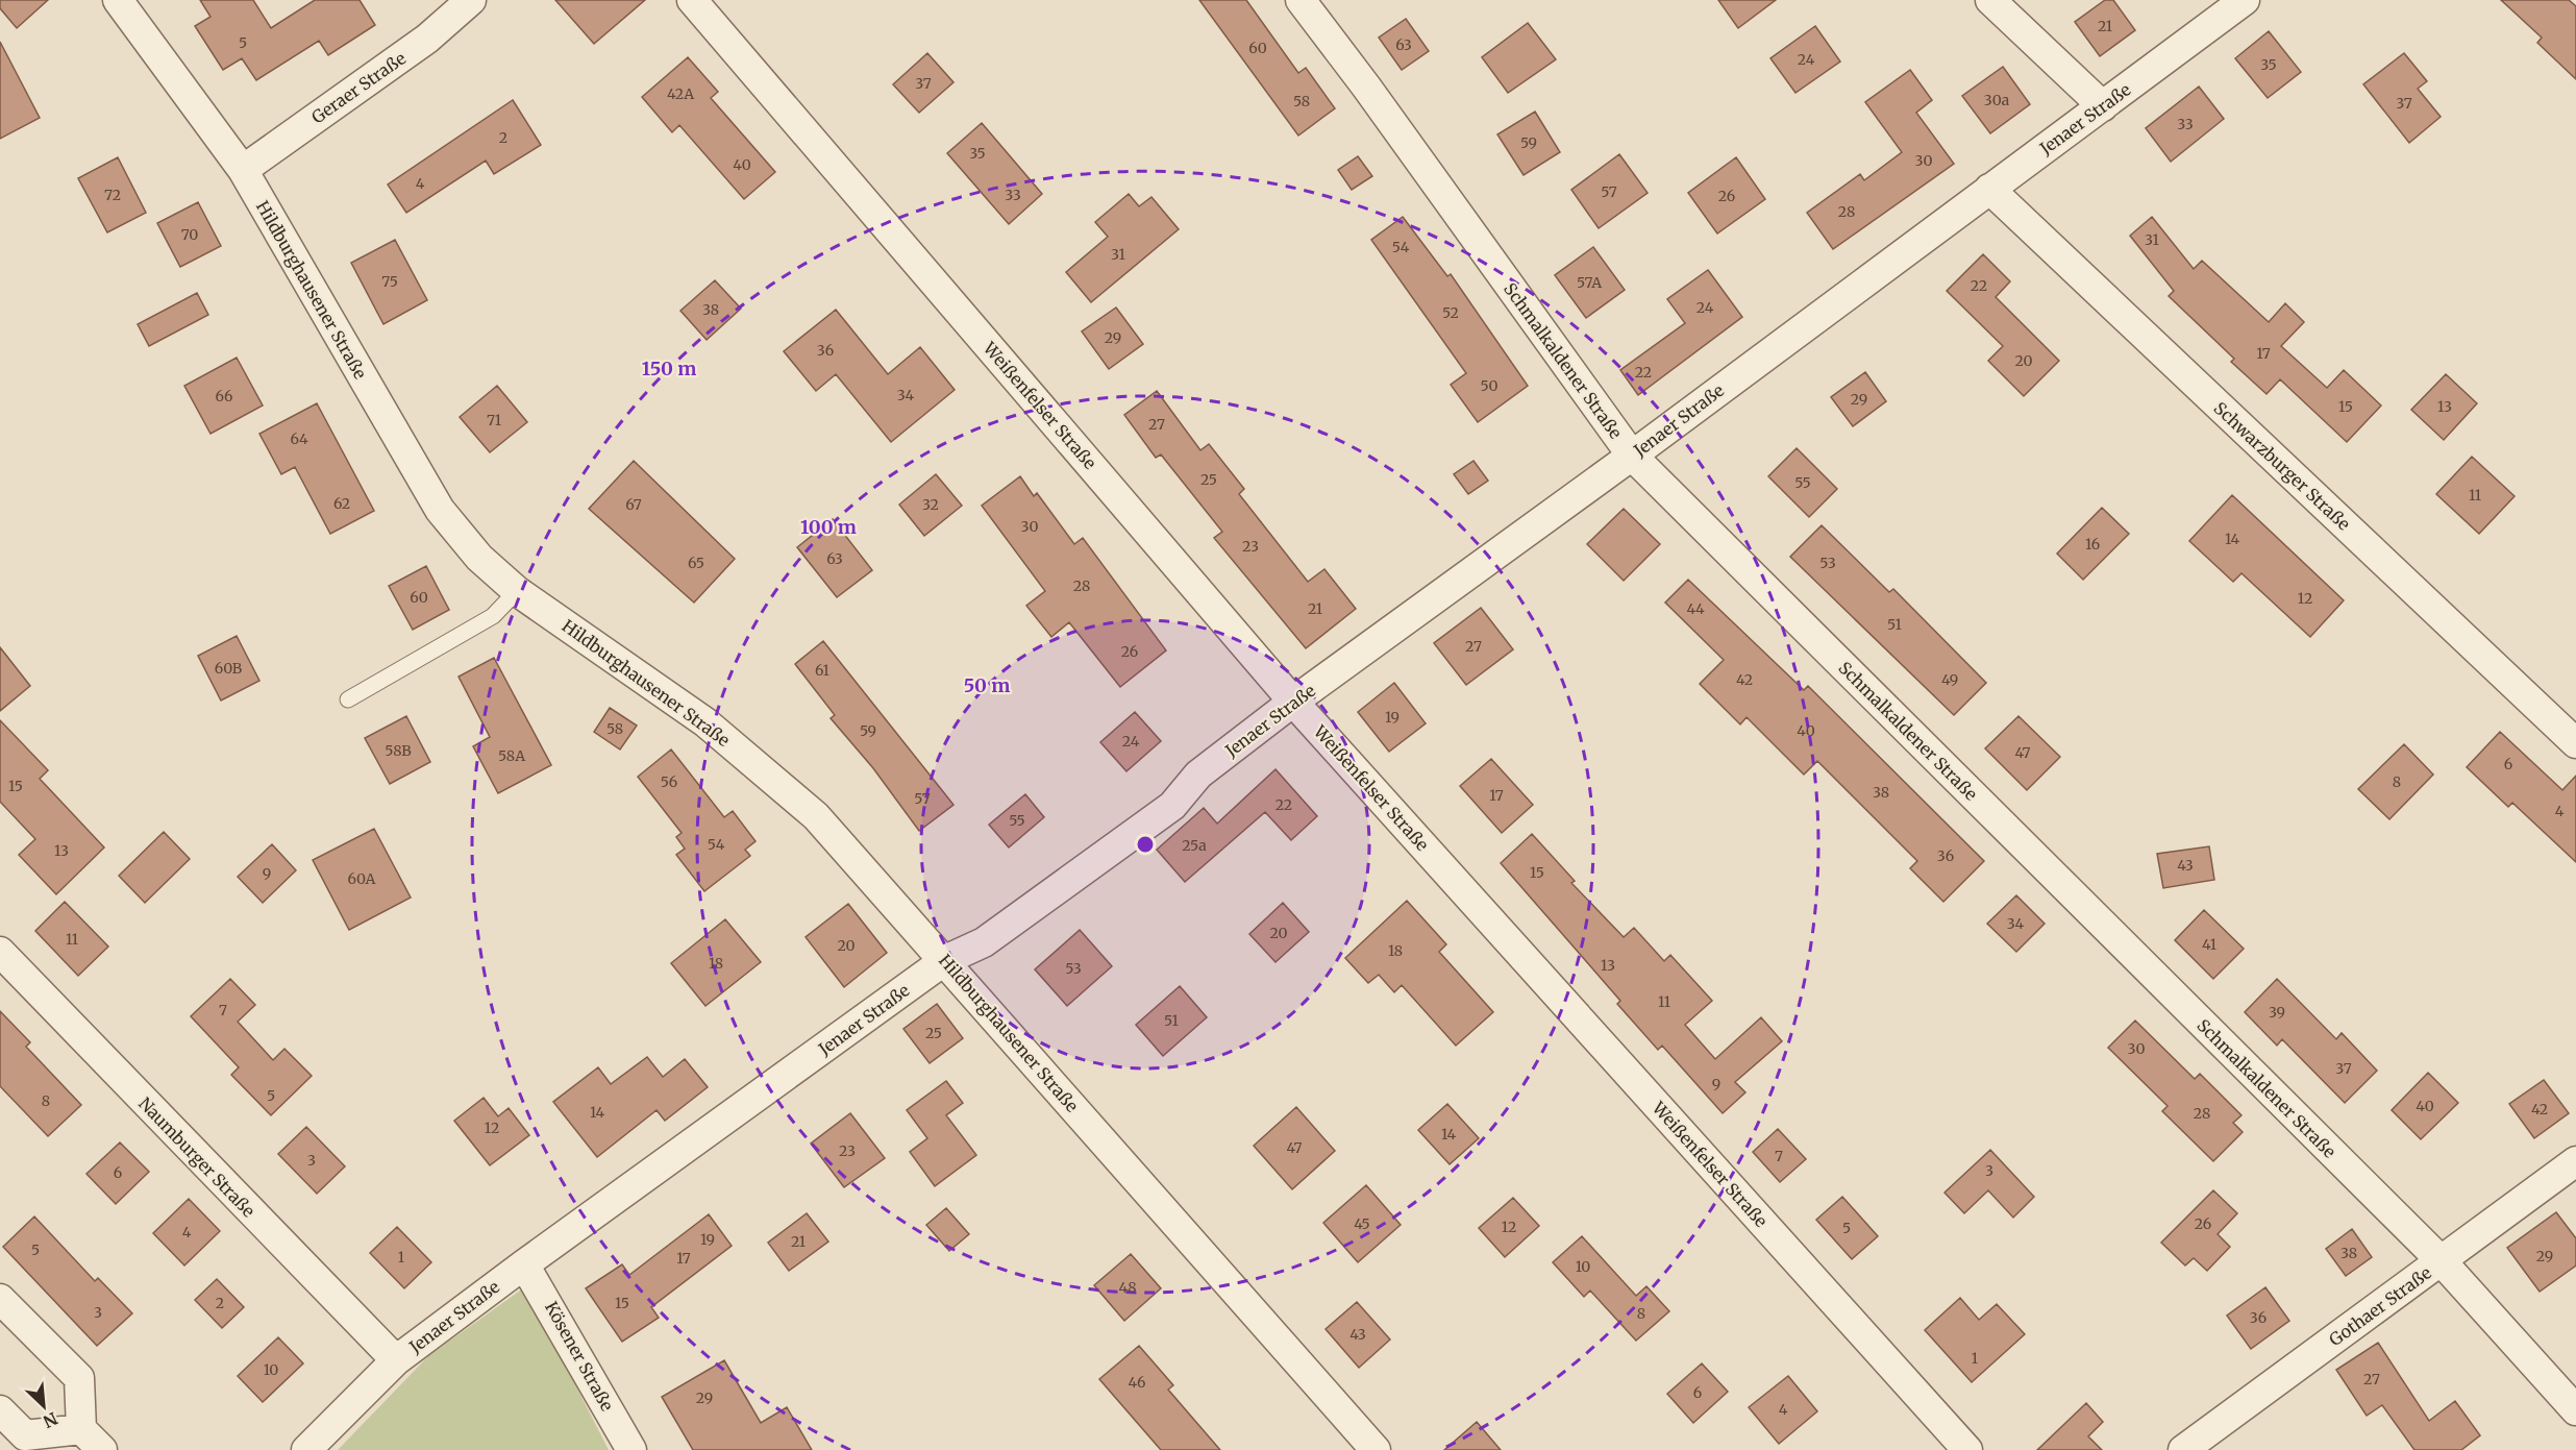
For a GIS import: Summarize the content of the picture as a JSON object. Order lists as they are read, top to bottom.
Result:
{
  "streets": {
    "street": [
      "Geraer Straße",
      "Jenaer Straße",
      "Hildburghausener Straße",
      "Schmalkaldener Straße",
      "Weißenfelser Straße",
      "Schwarzburger Straße",
      "Naumburger Straße",
      "Gothaer Straße",
      "Kösener Straße"
    ]
  },
  "crossings": [
    ["Geraer Straße", "Hildburghausener Straße"],
    ["Jenaer Straße", "Hildburghausener Straße"],
    ["Jenaer Straße", "Schmalkaldener Straße"],
    ["Jenaer Straße", "Weißenfelser Straße"],
    ["Jenaer Straße", "Schwarzburger Straße"],
    ["Jenaer Straße", "Naumburger Straße"],
    ["Jenaer Straße", "Kösener Straße"],
    ["Schmalkaldener Straße", "Gothaer Straße"]
  ],
  "house_numbers": [
    "21",
    "5",
    "63",
    "60",
    "24",
    "35",
    "37",
    "42A",
    "30a",
    "58",
    "37",
    "33",
    "2",
    "59",
    "35",
    "30",
    "40",
    "4",
    "57",
    "72",
    "33",
    "26",
    "28",
    "70",
    "31",
    "54",
    "31",
    "75",
    "57A",
    "22",
    "24",
    "38",
    "52",
    "29",
    "36",
    "17",
    "20",
    "22",
    "50",
    "34",
    "66",
    "29",
    "15",
    "13",
    "71",
    "27",
    "64",
    "25",
    "55",
    "11",
    "62",
    "67",
    "32",
    "30",
    "14",
    "16",
    "23",
    "63",
    "65",
    "53",
    "28",
    "60",
    "12",
    "21",
    "44",
    "51",
    "27",
    "26",
    "60B",
    "61",
    "42",
    "49",
    "19",
    "58",
    "59",
    "40",
    "24",
    "58B",
    "47",
    "58A",
    "6",
    "56",
    "8",
    "15",
    "38",
    "17",
    "57",
    "22",
    "4",
    "55",
    "54",
    "25a",
    "13",
    "36",
    "43",
    "15",
    "9",
    "60A",
    "34",
    "20",
    "11",
    "41",
    "20",
    "18",
    "18",
    "13",
    "53",
    "11",
    "7",
    "39",
    "51",
    "25",
    "30",
    "37",
    "9",
    "5",
    "8",
    "40",
    "42",
    "14",
    "28",
    "12",
    "14",
    "47",
    "23",
    "7",
    "3",
    "3",
    "6",
    "45",
    "26",
    "12",
    "5",
    "4",
    "19",
    "21",
    "5",
    "38",
    "29",
    "1",
    "17",
    "10",
    "48",
    "2",
    "15",
    "3",
    "8",
    "36",
    "43",
    "1",
    "10",
    "27",
    "46",
    "6",
    "29",
    "4"
  ],
  "north": "bottom right",
  "rings": ["150 m", "100 m", "50 m"]
}
